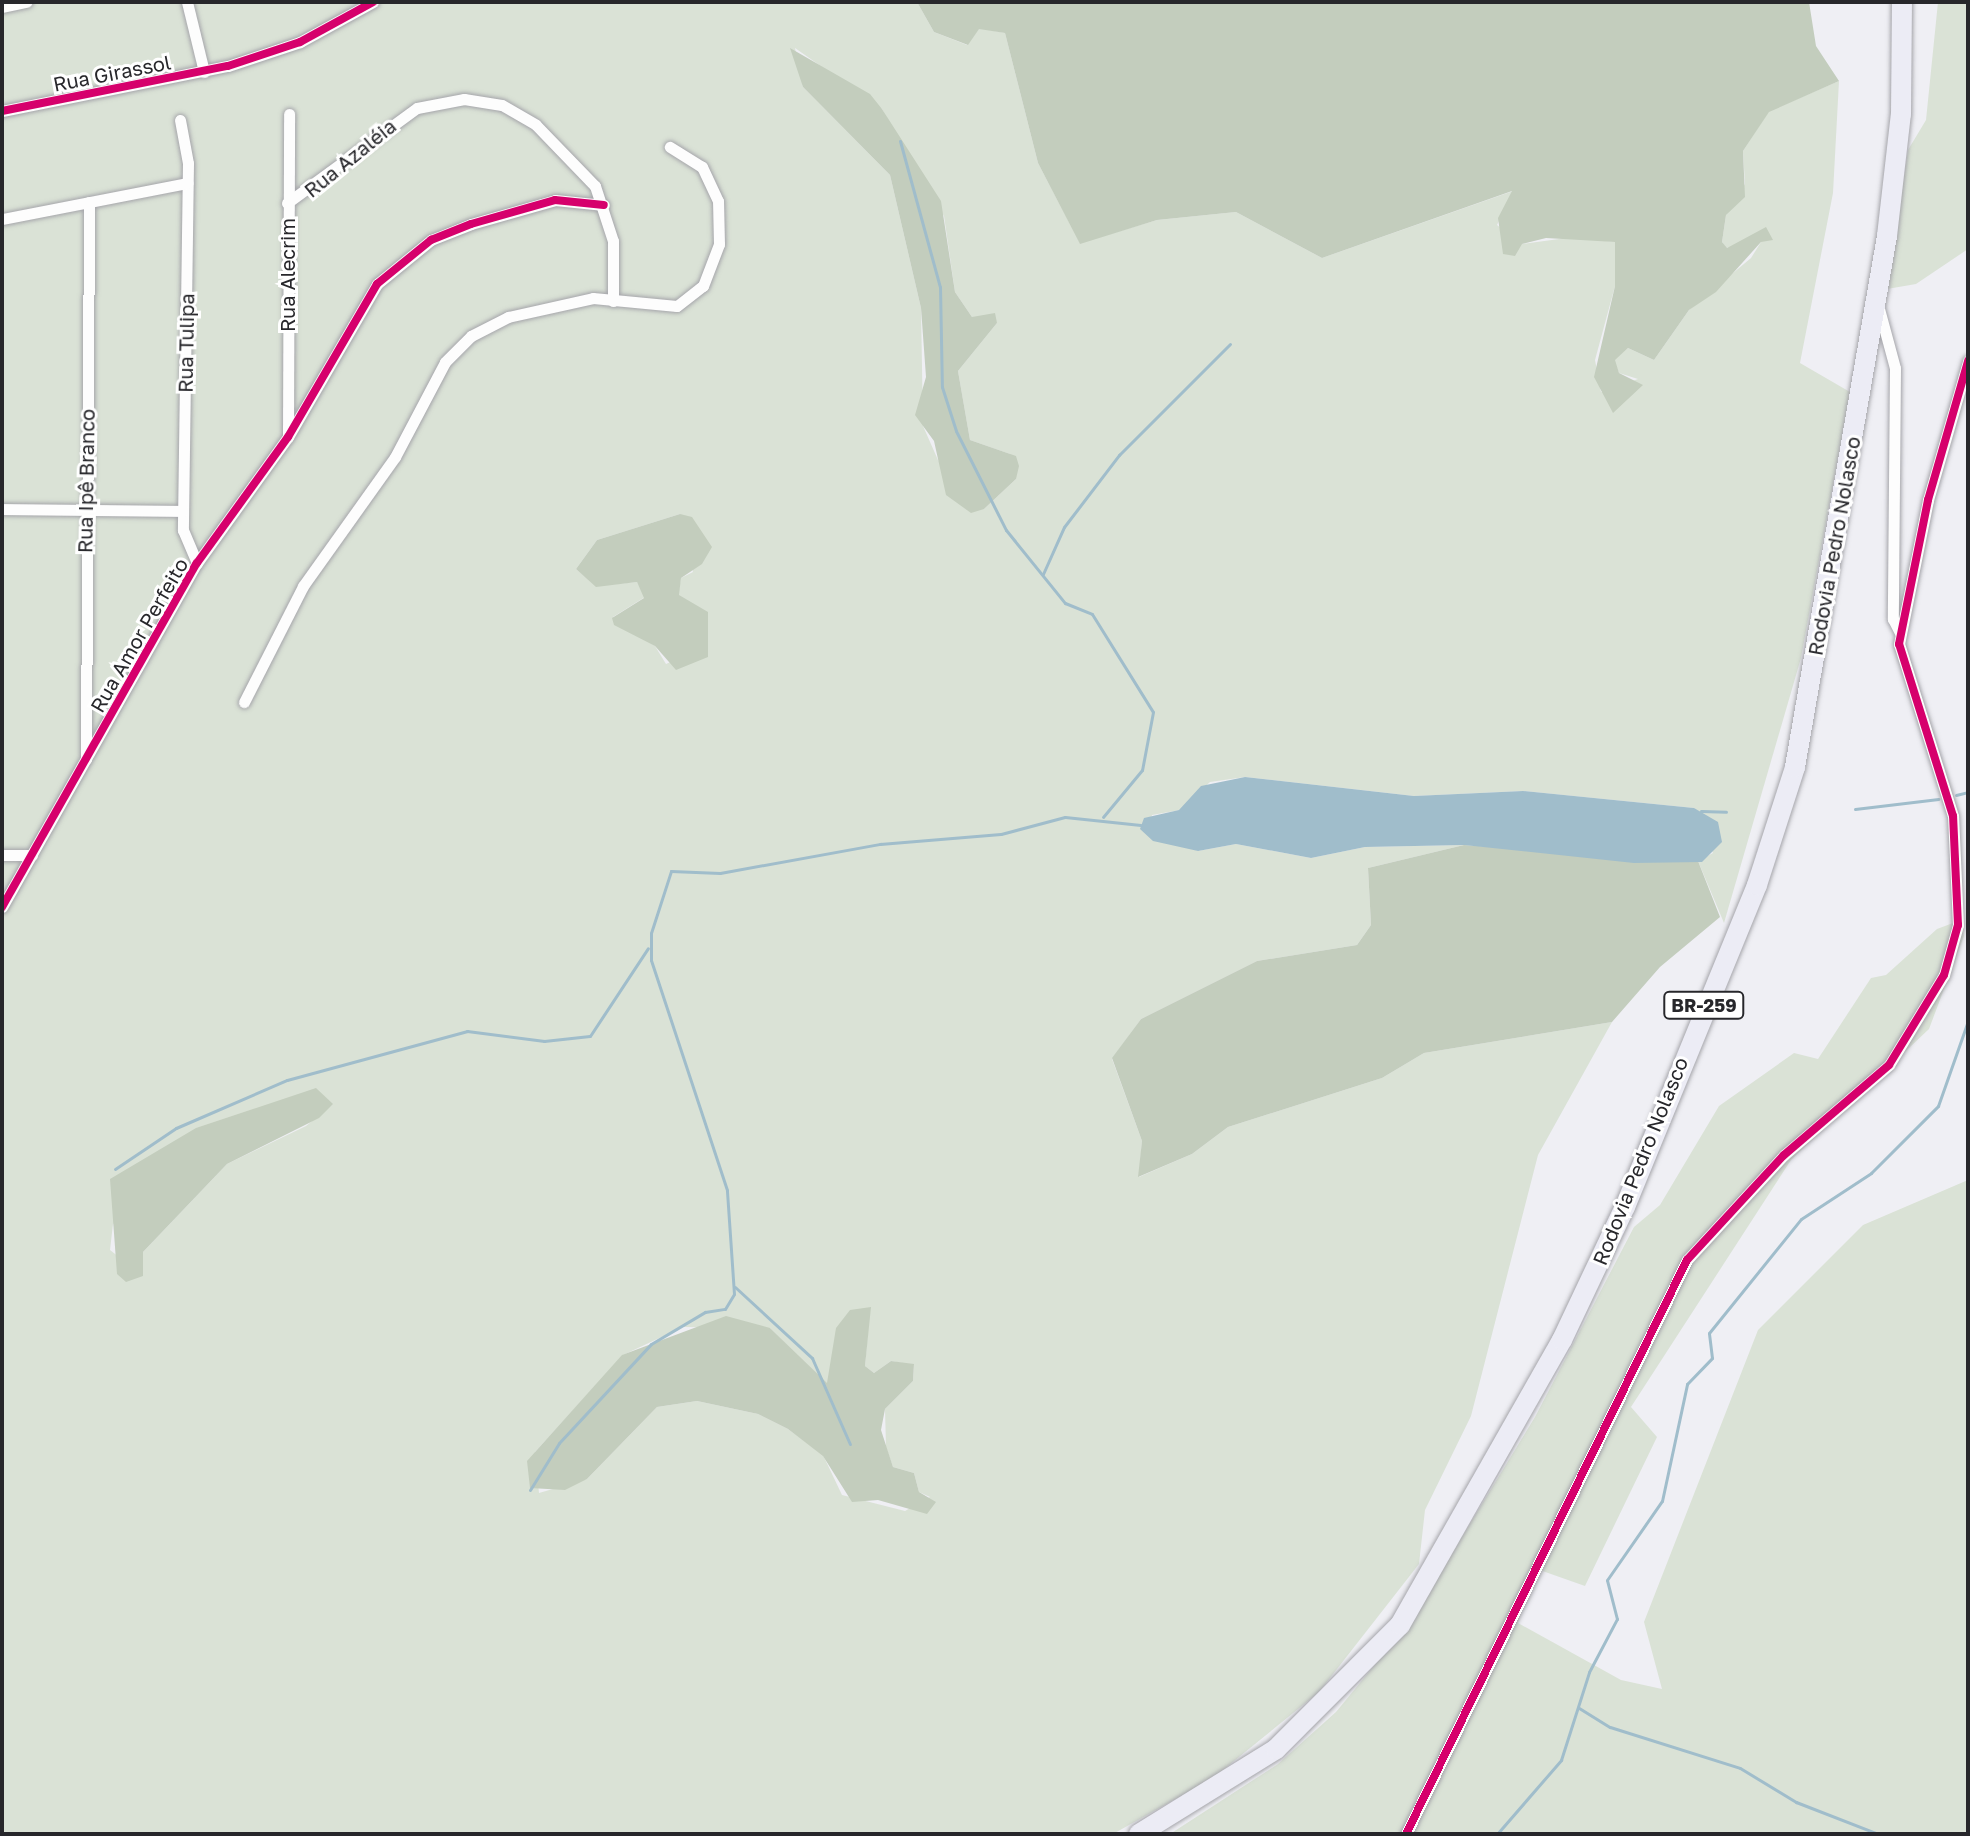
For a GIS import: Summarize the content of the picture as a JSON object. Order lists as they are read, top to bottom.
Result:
{
  "streets": {
    "highway": ["Rodovia Pedro Nolasco", "BR-259"],
    "street": [
      "Rua Girassol",
      "Rua Azaléia",
      "Rua Alecrim",
      "Rua Tulipa",
      "Rua Ipê Branco",
      "Rua Amor Perfeito"
    ]
  },
  "crossings": [
    ["Rua Azaléia", "Rua Alecrim"],
    ["Rua Azaléia", "Rua Amor Perfeito"],
    ["Rua Alecrim", "Rua Amor Perfeito"],
    ["Rua Tulipa", "Rua Amor Perfeito"],
    ["Rua Ipê Branco", "Rua Amor Perfeito"]
  ]
}
